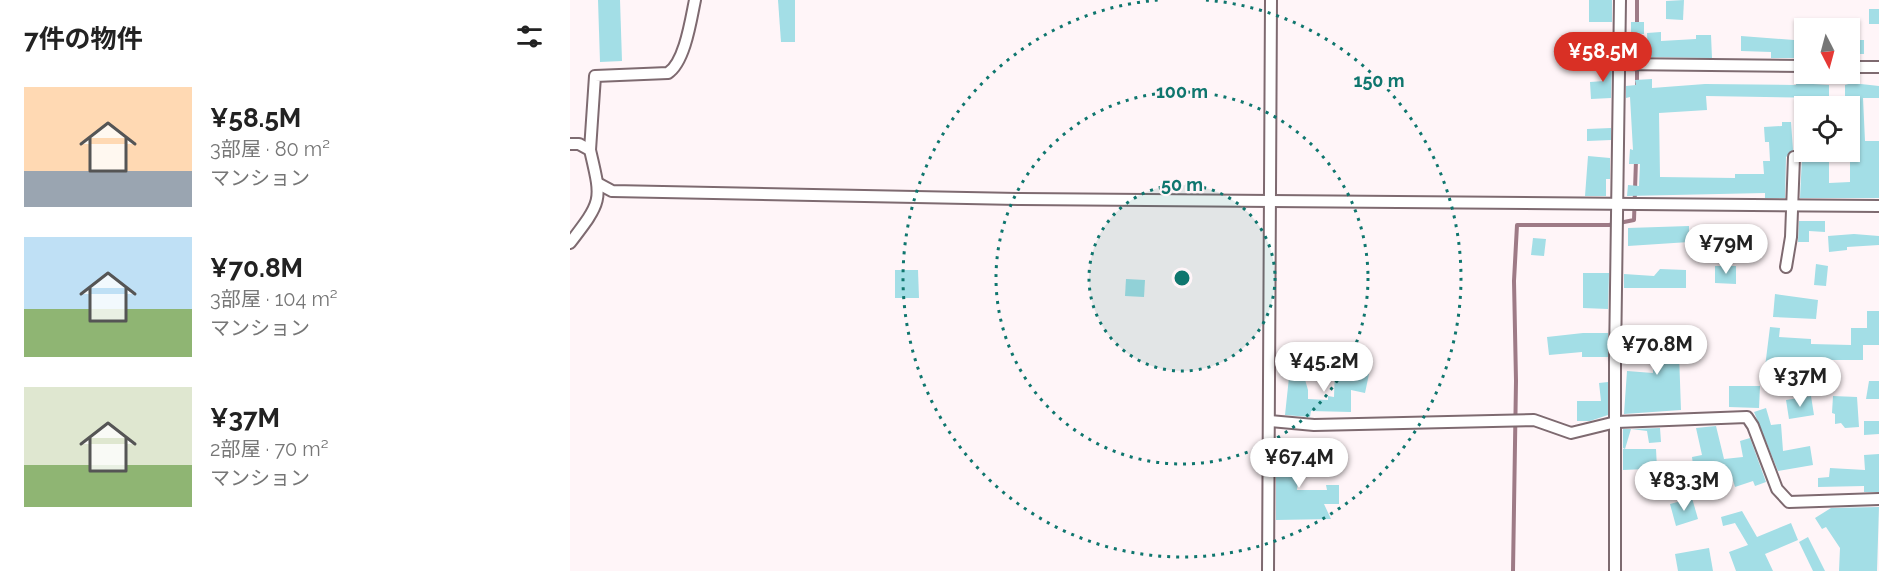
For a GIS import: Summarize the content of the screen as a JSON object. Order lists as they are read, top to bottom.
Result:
{
  "north": "bottom",
  "page": {
    "heading": "7件の物件",
    "price": [
      "¥58.5M",
      "¥79M",
      "¥70.8M",
      "¥45.2M",
      "¥37M",
      "¥67.4M",
      "¥83.3M"
    ],
    "list": [
      {
        "name": "¥58.5M",
        "note": "3部屋 · 80 m² · マンション"
      },
      {
        "name": "¥70.8M",
        "note": "3部屋 · 104 m² · マンション"
      },
      {
        "name": "¥37M",
        "note": "2部屋 · 70 m² · マンション"
      }
    ]
  },
  "rings": ["150 m", "100 m", "50 m"]
}
